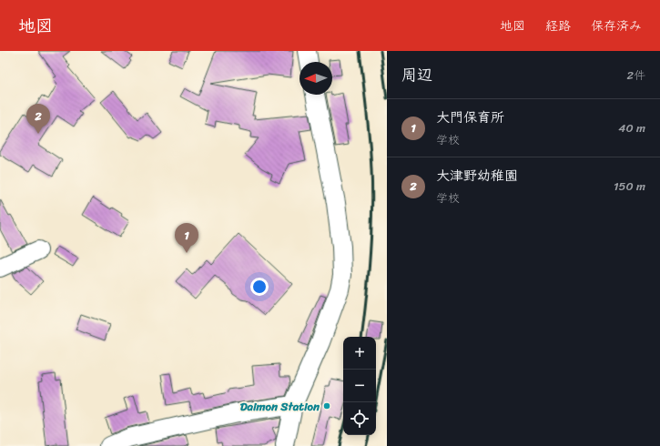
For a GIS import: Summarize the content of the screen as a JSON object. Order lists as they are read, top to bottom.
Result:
{
  "places": ["Daimon Station"],
  "north": "left",
  "page": {
    "header": "地図",
    "nav": ["地図", "経路", "保存済み"],
    "heading": ["周辺", "2件"],
    "list": [
      {
        "mark": "1",
        "name": "大門保育所",
        "note": "学校",
        "value": "40 m"
      },
      {
        "mark": "2",
        "name": "大津野幼稚園",
        "note": "学校",
        "value": "150 m"
      }
    ],
    "pins": ["2", "1"],
    "map_buttons": ["+", "−"]
  }
}
